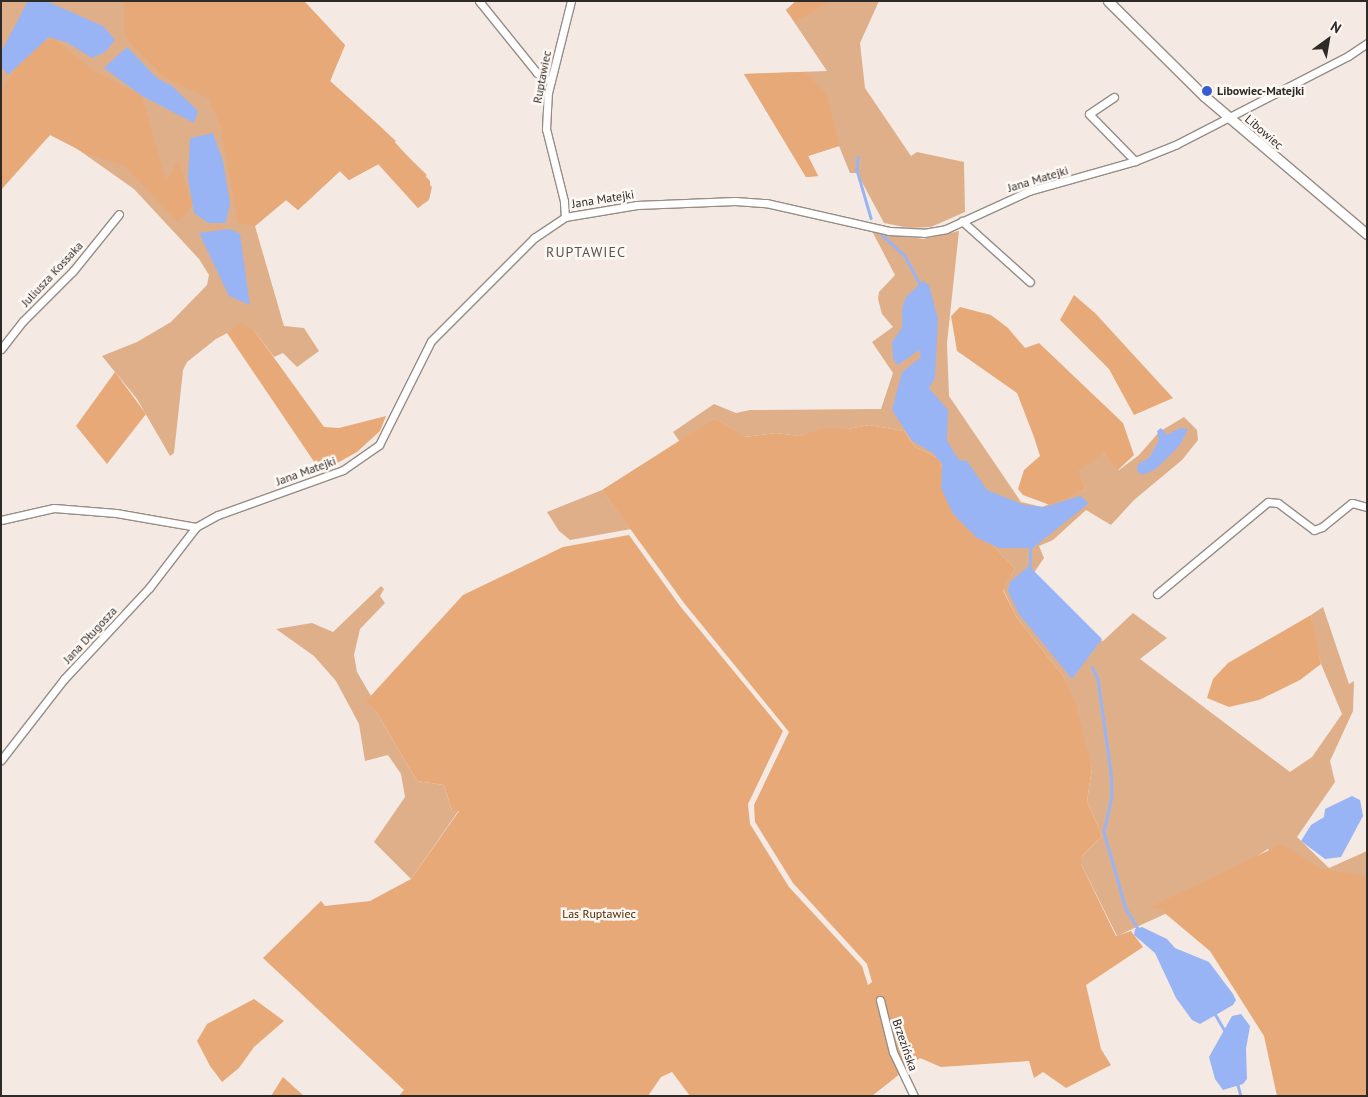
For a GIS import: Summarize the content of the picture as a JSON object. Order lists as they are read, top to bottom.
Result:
{
  "streets": {
    "street": [
      "Ruptawiec",
      "Libowiec",
      "Jana Matejki",
      "Juliusza Kossaka",
      "Jana Długosza",
      "Brzezińska"
    ]
  },
  "crossings": [
    ["Ruptawiec", "Jana Matejki"],
    ["Libowiec", "Jana Matejki"],
    ["Jana Matejki", "Jana Długosza"]
  ],
  "districts": ["RUPTAWIEC"],
  "parks": ["Las Ruptawiec"],
  "places": ["Libowiec-Matejki"],
  "north": "top right"
}
